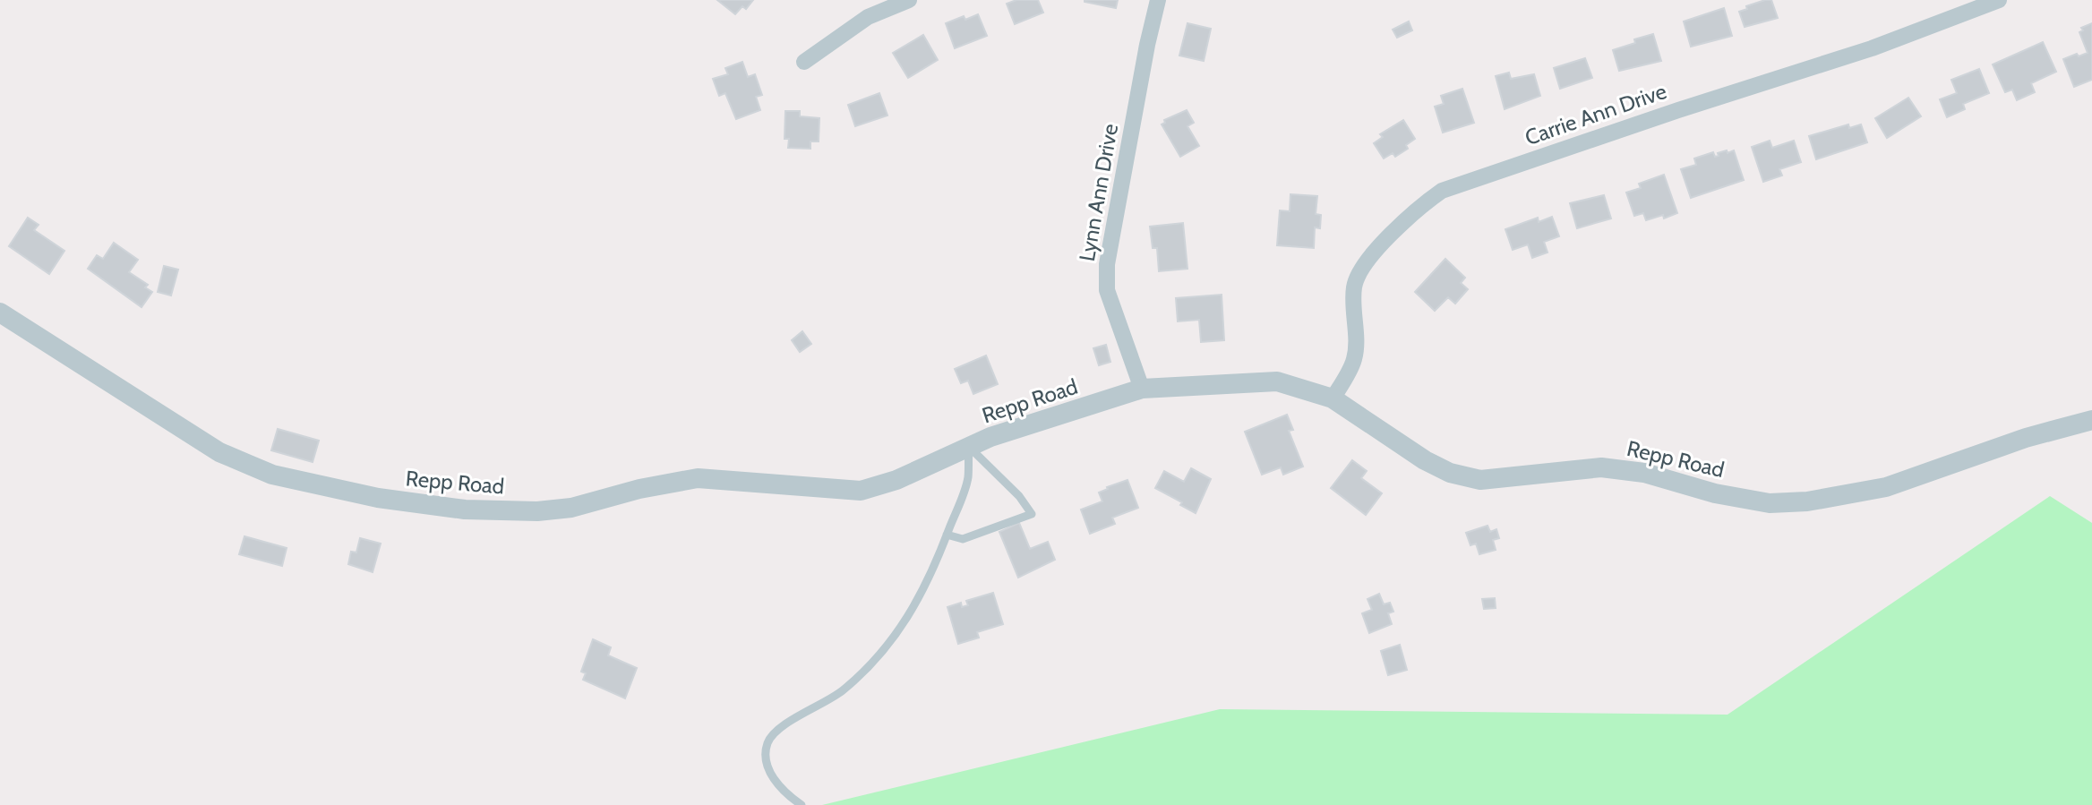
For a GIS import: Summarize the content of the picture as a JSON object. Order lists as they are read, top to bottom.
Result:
{
  "streets": {
    "street": ["Carrie Ann Drive", "Lynn Ann Drive", "Repp Road"]
  },
  "crossings": [
    ["Carrie Ann Drive", "Repp Road"],
    ["Lynn Ann Drive", "Repp Road"]
  ]
}
